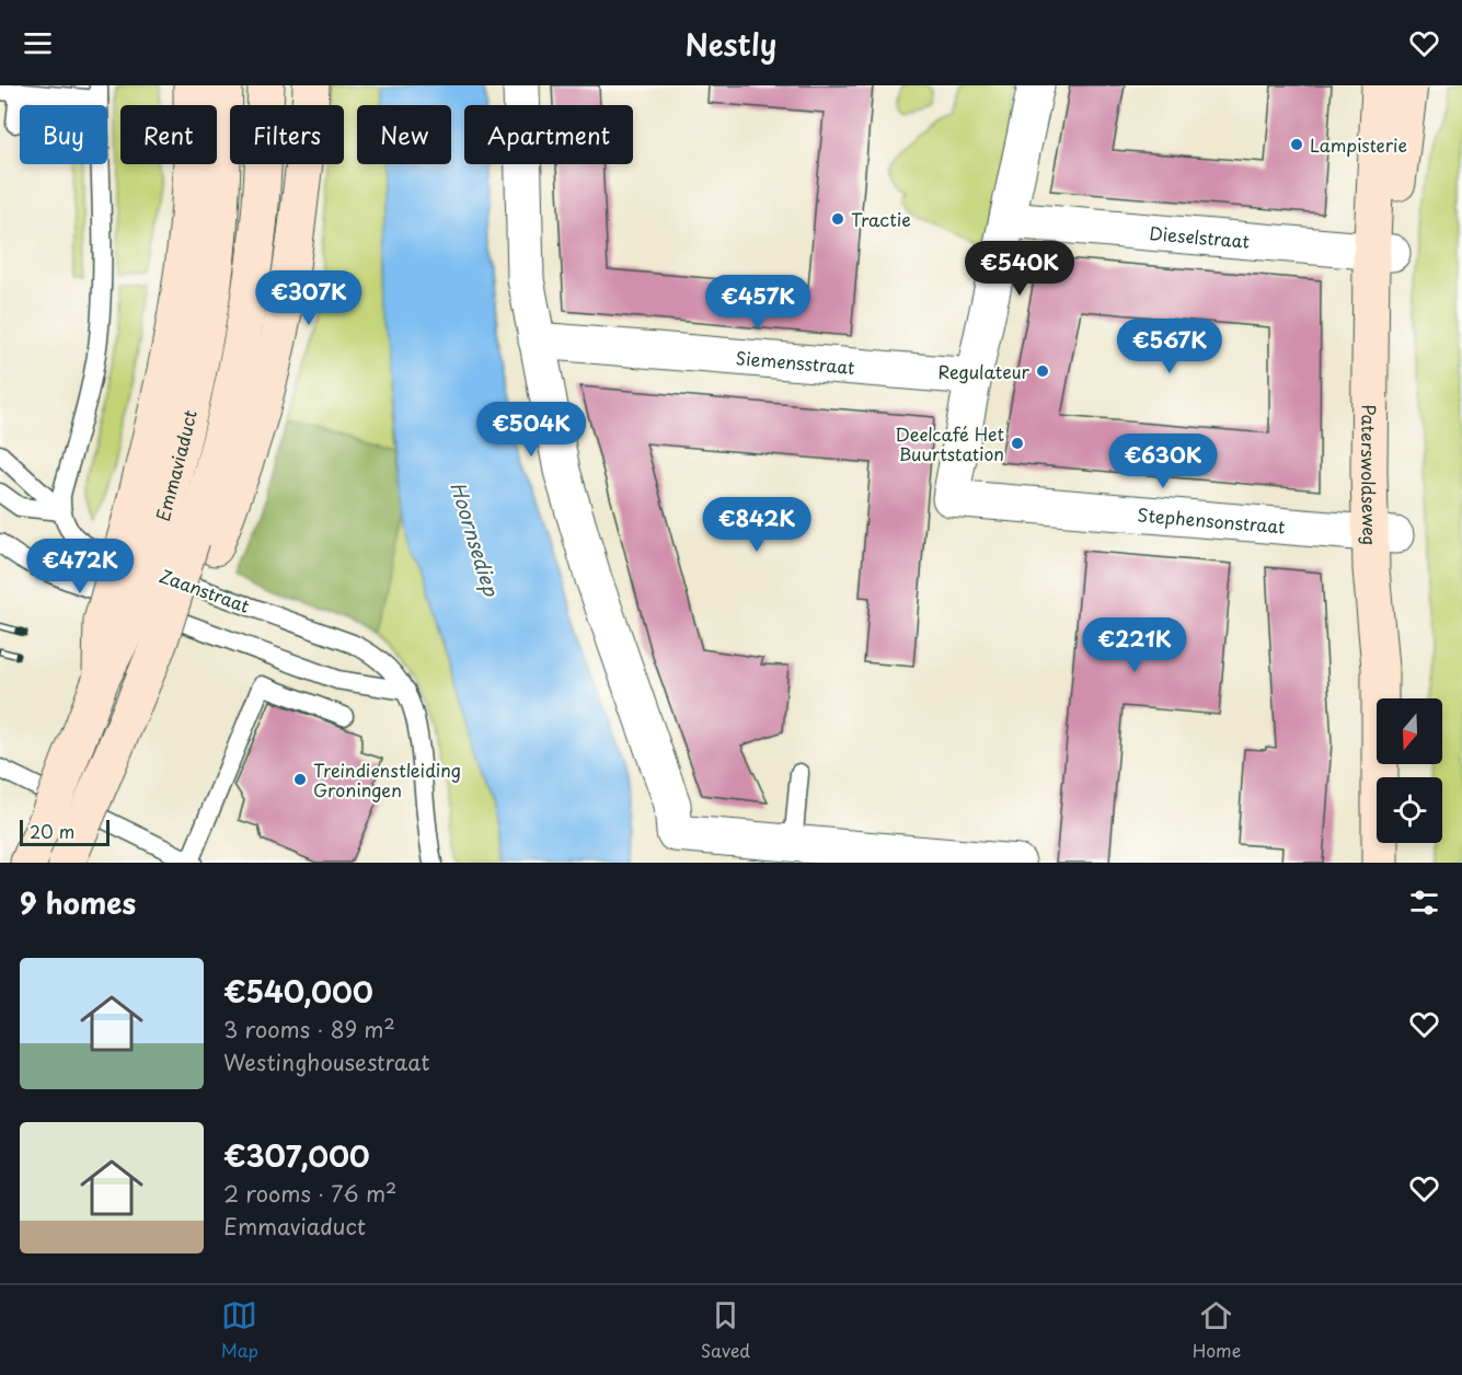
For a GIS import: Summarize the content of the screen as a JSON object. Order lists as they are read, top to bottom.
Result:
{
  "streets": {
    "main road": ["Emmaviaduct", "Paterswoldseweg"],
    "street": ["Dieselstraat", "Siemensstraat", "Stephensonstraat"],
    "lane": ["Zaanstraat"]
  },
  "crossings": [
    ["Dieselstraat", "Paterswoldseweg"],
    ["Siemensstraat", "Stephensonstraat"],
    ["Paterswoldseweg", "Stephensonstraat"]
  ],
  "water": ["Hoornsediep"],
  "places": [
    "Lampisterie",
    "Tractie",
    "Regulateur",
    "Deelcafé Het Buurtstation",
    "Treindienstleiding Groningen"
  ],
  "scale_bar": "20 m",
  "north": "bottom",
  "page": {
    "header": "Nestly",
    "chip": [
      "Buy",
      "Rent",
      "Filters",
      "New",
      "Apartment"
    ],
    "price": [
      "€540K",
      "€307K",
      "€457K",
      "€567K",
      "€504K",
      "€630K",
      "€842K",
      "€472K",
      "€221K"
    ],
    "scale": "20 m",
    "heading": "9 homes",
    "list": [
      {
        "name": "€540,000",
        "note": "3 rooms · 89 m² · Westinghousestraat"
      },
      {
        "name": "€307,000",
        "note": "2 rooms · 76 m² · Emmaviaduct"
      }
    ],
    "tabs": ["Map", "Saved", "Home"]
  }
}
